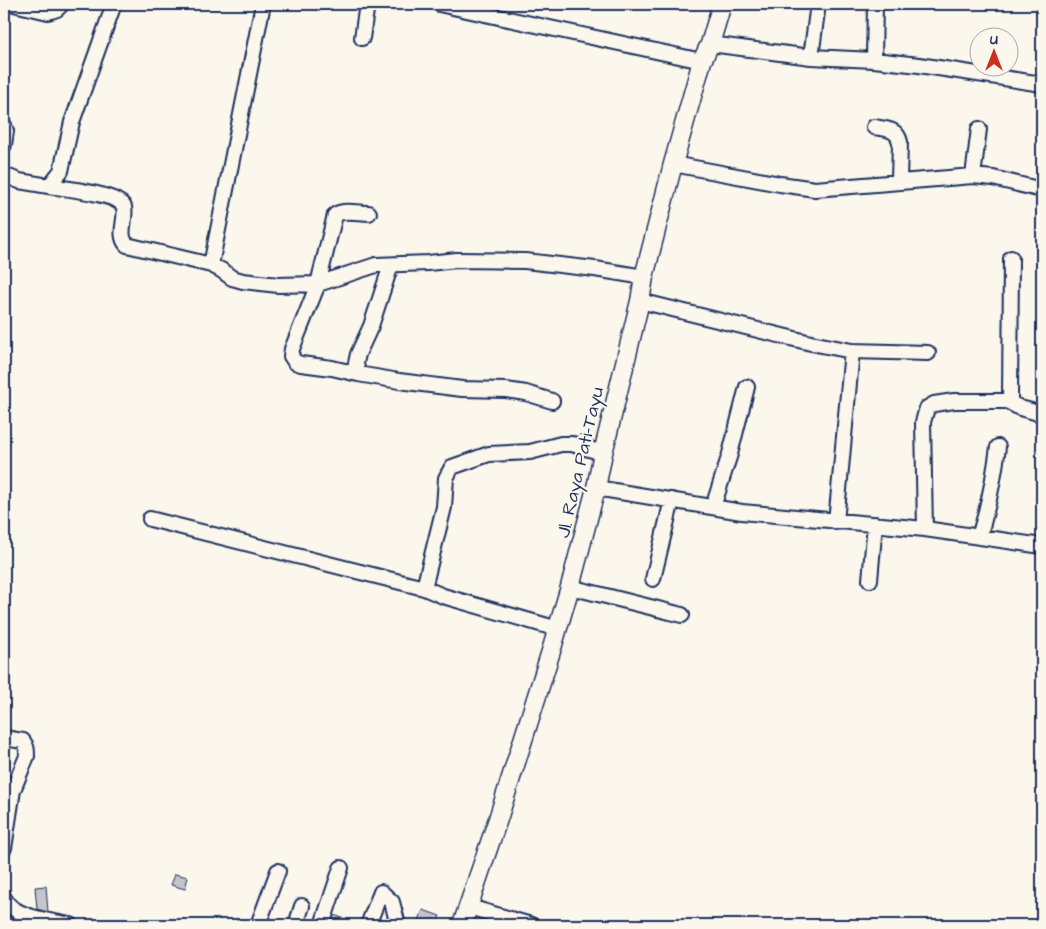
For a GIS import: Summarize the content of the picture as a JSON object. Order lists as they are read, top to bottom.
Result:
{
  "streets": {
    "main road": ["Jl. Raya Pati-Tayu"]
  },
  "north": "top"
}
